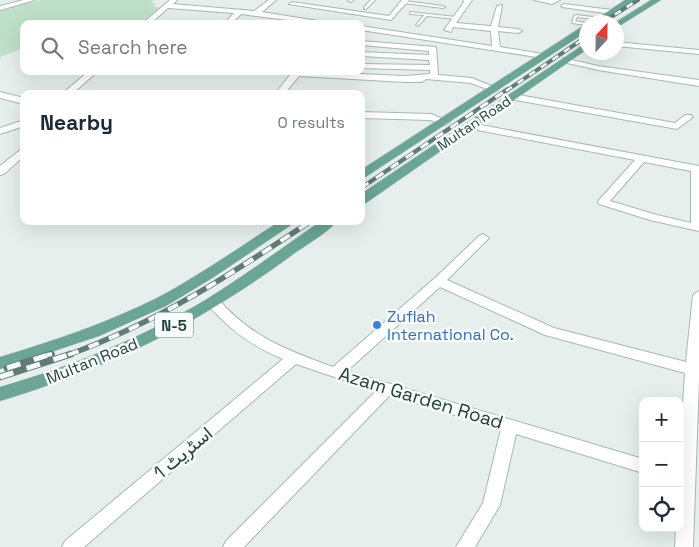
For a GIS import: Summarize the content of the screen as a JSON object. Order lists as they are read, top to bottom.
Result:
{
  "streets": {
    "main road": ["Multan Road", "N-5"],
    "street": ["Azam Garden Road", "اسٹریٹ 1"]
  },
  "crossings": [
    ["Multan Road", "Azam Garden Road"],
    ["Azam Garden Road", "اسٹریٹ 1"]
  ],
  "places": ["Zuflah International Co."],
  "north": "top",
  "page": {
    "search": "Search here",
    "heading": ["Nearby", "0 results"],
    "map_buttons": ["+", "−"]
  }
}
